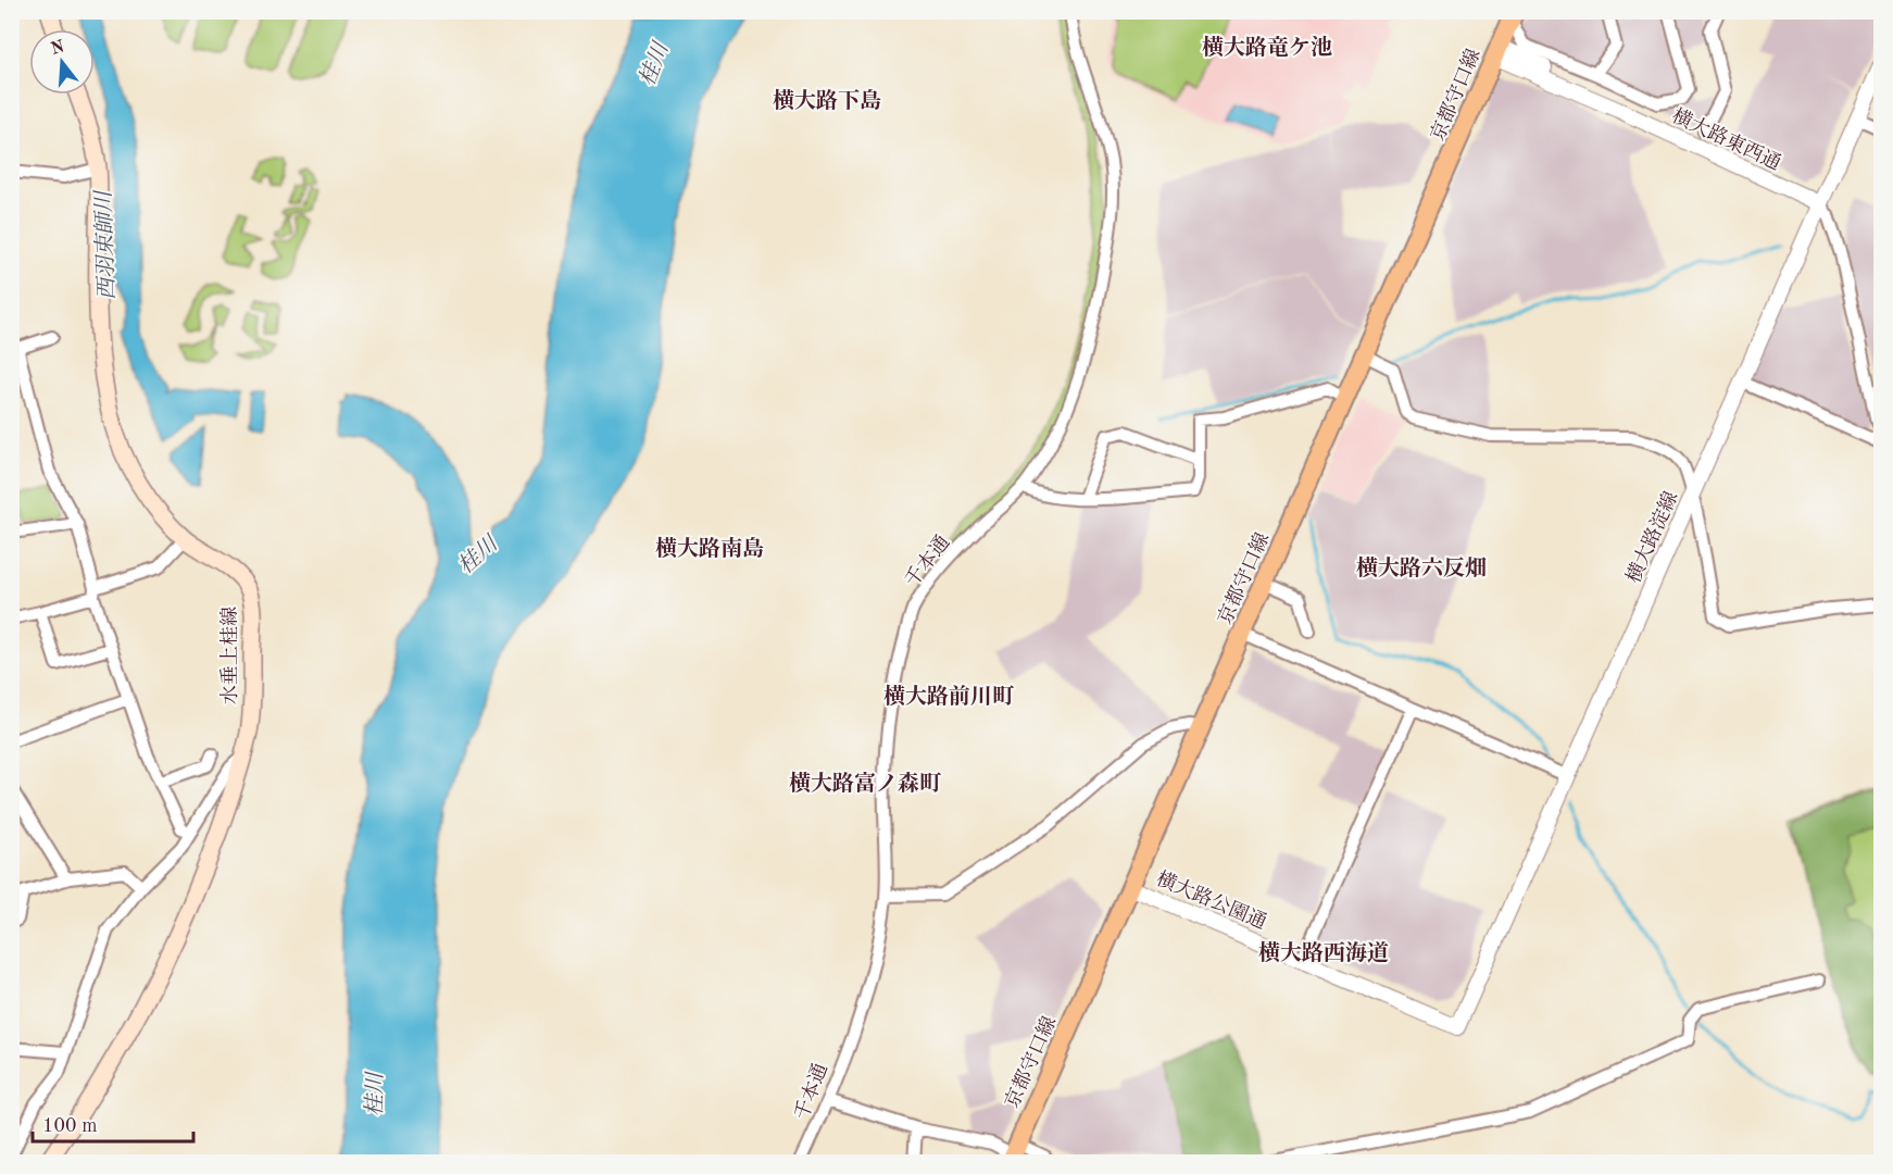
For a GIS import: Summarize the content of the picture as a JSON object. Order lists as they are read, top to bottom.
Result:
{
  "streets": {
    "main road": ["京都守口線", "水垂上桂線"],
    "street": [
      "横大路東西通",
      "横大路淀線",
      "千本通",
      "横大路公園通"
    ]
  },
  "crossings": [
    ["京都守口線", "横大路東西通"],
    ["京都守口線", "横大路公園通"],
    ["横大路東西通", "横大路淀線"],
    ["横大路淀線", "横大路公園通"]
  ],
  "districts": [
    "横大路竜ケ池",
    "横大路下島",
    "横大路南島",
    "横大路六反畑",
    "横大路前川町",
    "横大路富ノ森町",
    "横大路西海道"
  ],
  "water": ["桂川", "西羽束師川"],
  "scale_bar": "100 m",
  "north": "top"
}
